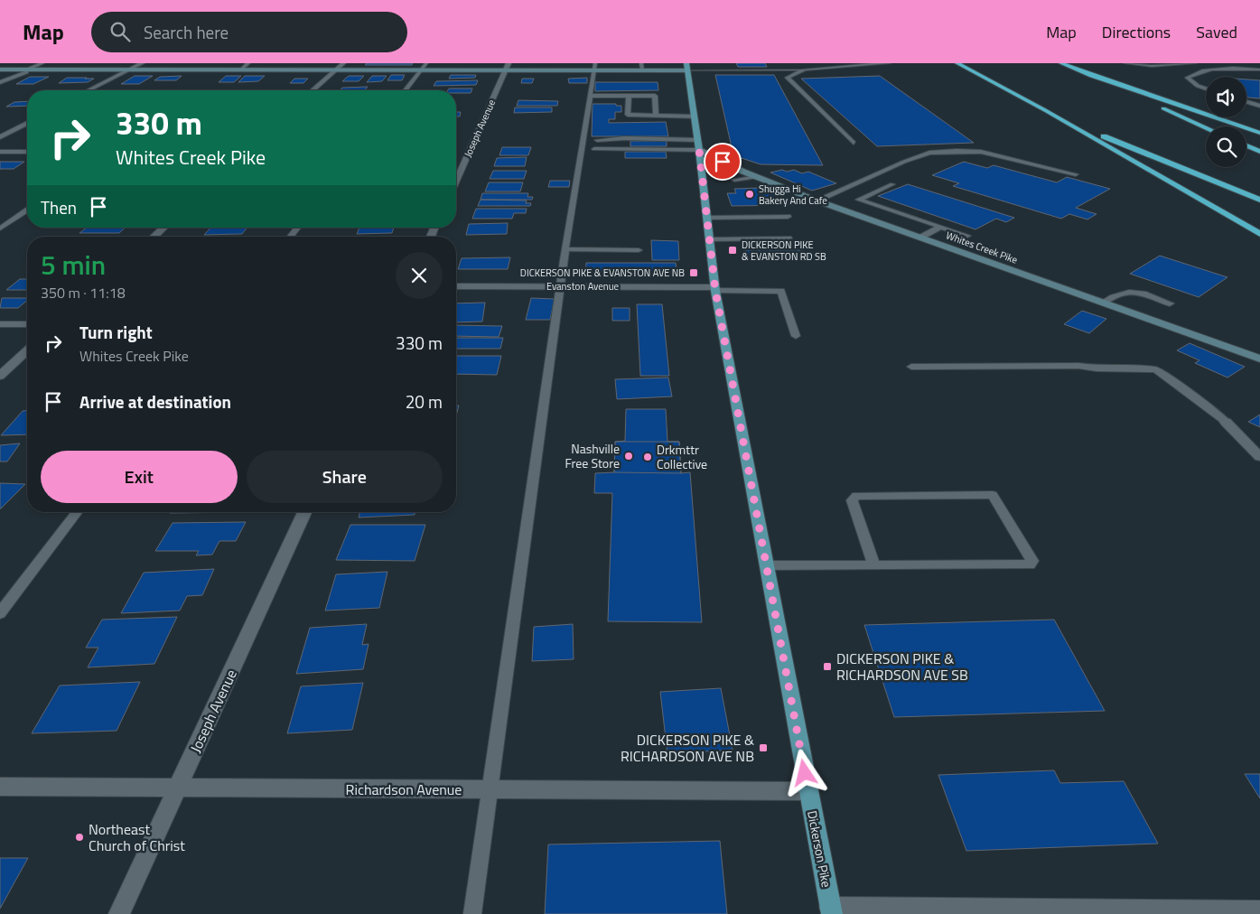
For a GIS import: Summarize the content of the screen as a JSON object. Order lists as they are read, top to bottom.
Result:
{
  "streets": {
    "main road": ["Whites Creek Pike", "Dickerson Pike"],
    "street": ["Joseph Avenue", "Evanston Avenue", "Richardson Avenue"]
  },
  "crossings": [
    ["Joseph Avenue", "Richardson Avenue"],
    ["Whites Creek Pike", "Dickerson Pike"],
    ["Evanston Avenue", "Dickerson Pike"],
    ["Richardson Avenue", "Dickerson Pike"]
  ],
  "places": {
    "other": [
      "Shugga Hi Bakery And Cafe",
      "Nashville Free Store",
      "Drkmttr Collective",
      "Northeast Church of Christ"
    ],
    "transit": [
      "DICKERSON PIKE & EVANSTON RD SB",
      "DICKERSON PIKE & EVANSTON AVE NB",
      "DICKERSON PIKE & RICHARDSON AVE SB",
      "DICKERSON PIKE & RICHARDSON AVE NB"
    ]
  },
  "page": {
    "header": "Map",
    "search": "Search here",
    "nav": ["Map", "Directions", "Saved"],
    "turn": ["330 m", "Whites Creek Pike"],
    "then": "Then",
    "heading": ["5 min", "350 m · 11:18"],
    "list": [
      {
        "name": "Turn right",
        "note": "Whites Creek Pike",
        "value": "330 m"
      },
      {
        "name": "Arrive at destination",
        "value": "20 m"
      }
    ],
    "buttons": ["Exit", "Share"]
  }
}
